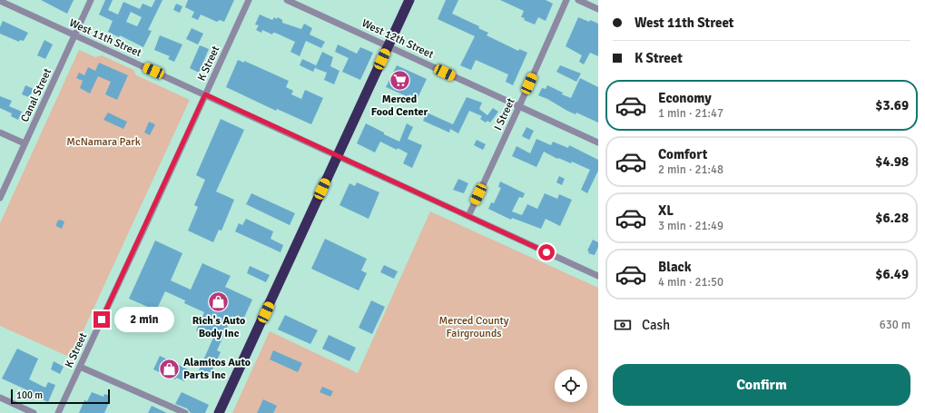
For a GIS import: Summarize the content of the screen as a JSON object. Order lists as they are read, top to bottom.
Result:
{
  "streets": {
    "street": [
      "West 11th Street",
      "West 12th Street",
      "K Street",
      "Canal Street",
      "I Street"
    ]
  },
  "crossings": [
    ["West 11th Street", "K Street"],
    ["West 11th Street", "Canal Street"],
    ["West 11th Street", "I Street"],
    ["West 12th Street", "I Street"]
  ],
  "parks": ["McNamara Park", "Merced County Fairgrounds"],
  "places": {
    "supermarket": ["Merced Food Center"],
    "shop": ["Rich's Auto Body Inc", "Alamitos Auto Parts Inc"]
  },
  "scale_bar": "100 m",
  "page": {
    "banner": ["West 11th Street", "K Street"],
    "list": [
      {
        "name": "Economy",
        "note": "1 min · 21:47",
        "value": "$3.69"
      },
      {
        "name": "Comfort",
        "note": "2 min · 21:48",
        "value": "$4.98"
      },
      {
        "name": "XL",
        "note": "3 min · 21:49",
        "value": "$6.28"
      },
      {
        "name": "Black",
        "note": "4 min · 21:50",
        "value": "$6.49"
      }
    ],
    "pay": ["Cash", "630 m"],
    "bubble": "2 min",
    "buttons": "Confirm",
    "scale": "100 m"
  }
}
